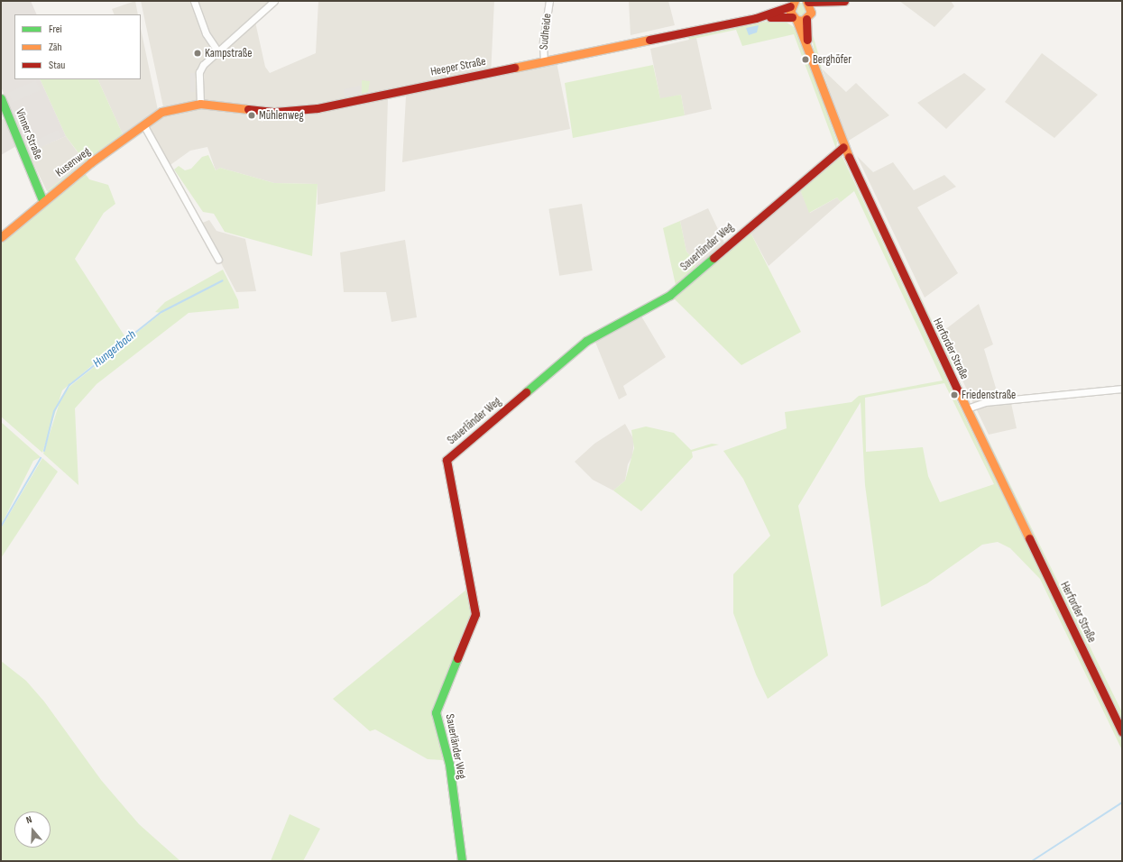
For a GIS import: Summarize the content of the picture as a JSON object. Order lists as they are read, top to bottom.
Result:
{
  "streets": {
    "street": [
      "Sudheide",
      "Heeper Straße",
      "Vinner Straße",
      "Kusenweg",
      "Sauerländer Weg",
      "Herforder Straße"
    ]
  },
  "crossings": [
    ["Sudheide", "Heeper Straße"],
    ["Heeper Straße", "Kusenweg"],
    ["Heeper Straße", "Herforder Straße"],
    ["Vinner Straße", "Kusenweg"],
    ["Sauerländer Weg", "Herforder Straße"]
  ],
  "water": ["Hungerbach"],
  "places": [
    "Kampstraße",
    "Berghöfer",
    "Mühlenweg",
    "Friedenstraße"
  ],
  "legend": ["Frei", "Zäh", "Stau"],
  "north": "top"
}
